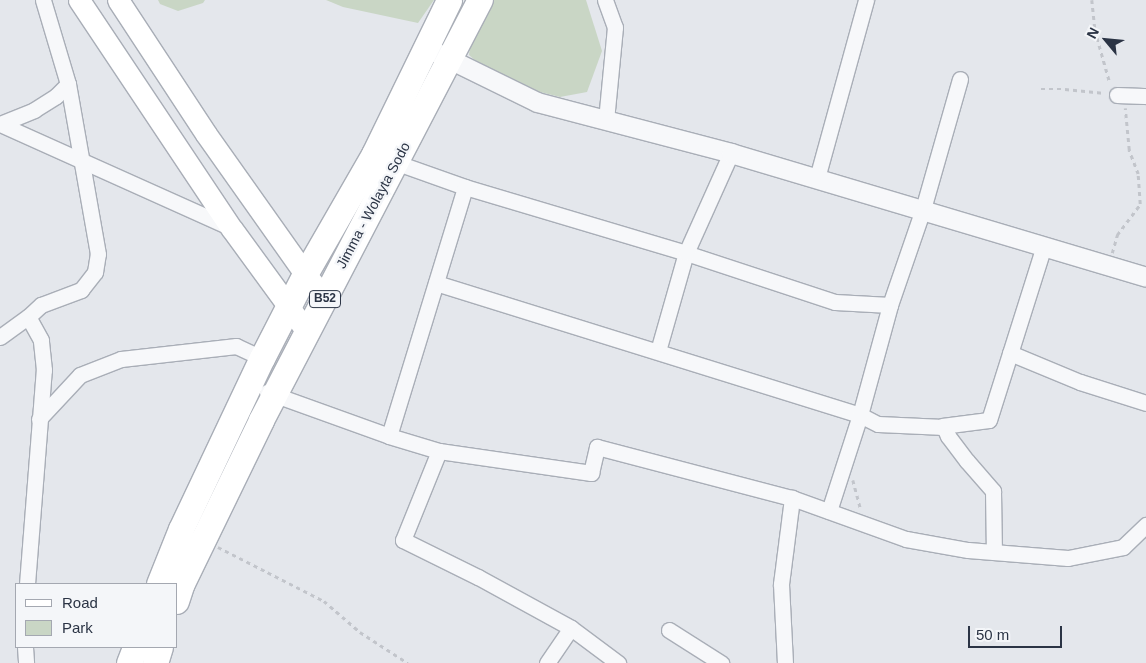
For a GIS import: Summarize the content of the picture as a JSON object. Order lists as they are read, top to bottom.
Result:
{
  "streets": {
    "highway": ["Jimma - Wolayta Sodo", "B52"]
  },
  "legend": ["Road", "Park"],
  "scale_bar": "50 m",
  "north": "top left"
}
